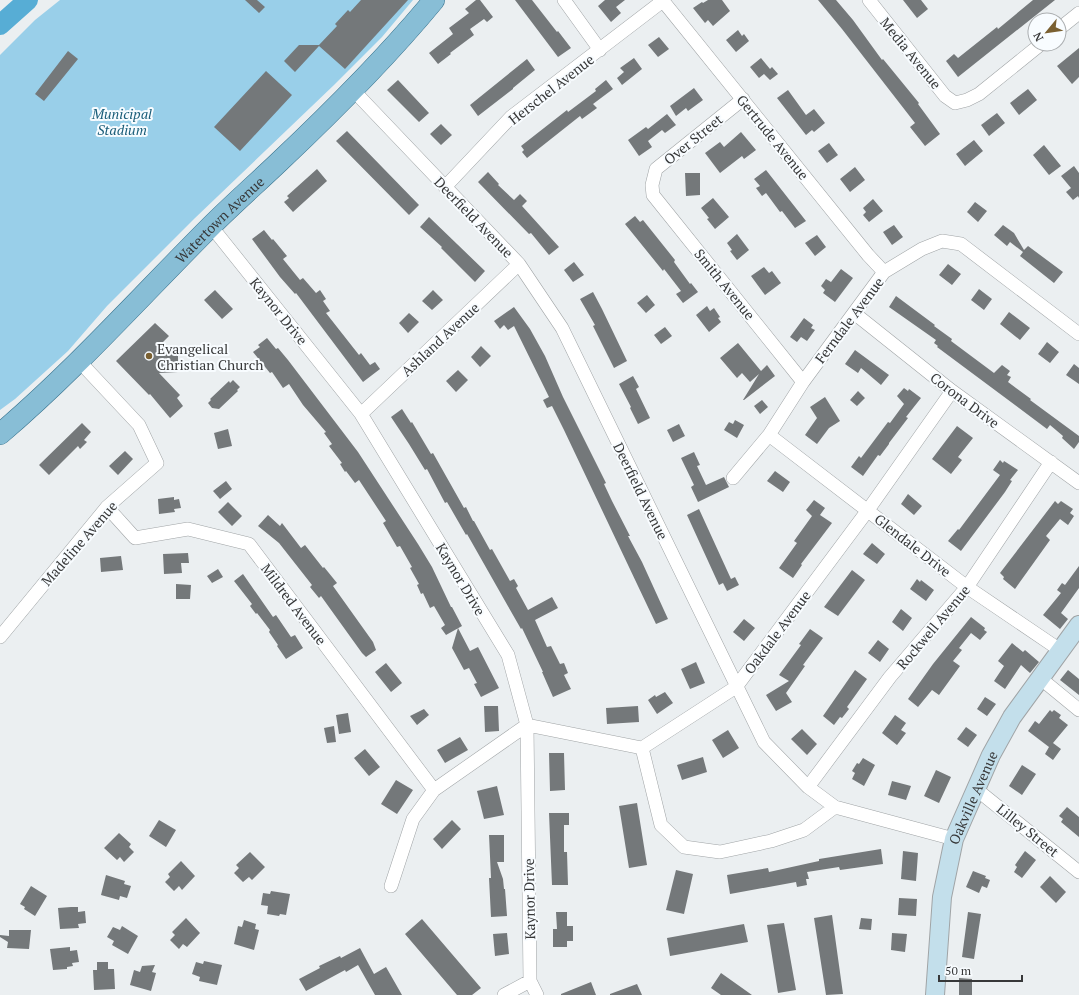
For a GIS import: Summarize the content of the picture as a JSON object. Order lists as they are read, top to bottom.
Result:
{
  "streets": {
    "main road": ["Watertown Avenue"],
    "street": [
      "Media Avenue",
      "Herschel Avenue",
      "Gertrude Avenue",
      "Over Street",
      "Deerfield Avenue",
      "Smith Avenue",
      "Kaynor Drive",
      "Ferndale Avenue",
      "Ashland Avenue",
      "Corona Drive",
      "Madeline Avenue",
      "Glendale Drive",
      "Mildred Avenue",
      "Rockwell Avenue",
      "Oakdale Avenue",
      "Oakville Avenue",
      "Lilley Street"
    ]
  },
  "crossings": [
    ["Herschel Avenue", "Gertrude Avenue"],
    ["Herschel Avenue", "Deerfield Avenue"],
    ["Gertrude Avenue", "Over Street"],
    ["Gertrude Avenue", "Ferndale Avenue"],
    ["Over Street", "Smith Avenue"],
    ["Deerfield Avenue", "Watertown Avenue"],
    ["Deerfield Avenue", "Ashland Avenue"],
    ["Deerfield Avenue", "Rockwell Avenue"],
    ["Deerfield Avenue", "Oakdale Avenue"],
    ["Deerfield Avenue", "Oakville Avenue"],
    ["Watertown Avenue", "Kaynor Drive"],
    ["Watertown Avenue", "Madeline Avenue"],
    ["Smith Avenue", "Ferndale Avenue"],
    ["Kaynor Drive", "Ashland Avenue"],
    ["Ferndale Avenue", "Corona Drive"],
    ["Ferndale Avenue", "Glendale Drive"],
    ["Corona Drive", "Rockwell Avenue"],
    ["Corona Drive", "Oakdale Avenue"],
    ["Madeline Avenue", "Mildred Avenue"],
    ["Glendale Drive", "Rockwell Avenue"],
    ["Glendale Drive", "Oakdale Avenue"],
    ["Glendale Drive", "Oakville Avenue"],
    ["Oakville Avenue", "Lilley Street"]
  ],
  "parks": ["Municipal Stadium"],
  "places": ["Evangelical Christian Church"],
  "scale_bar": "50 m",
  "north": "bottom left"
}
